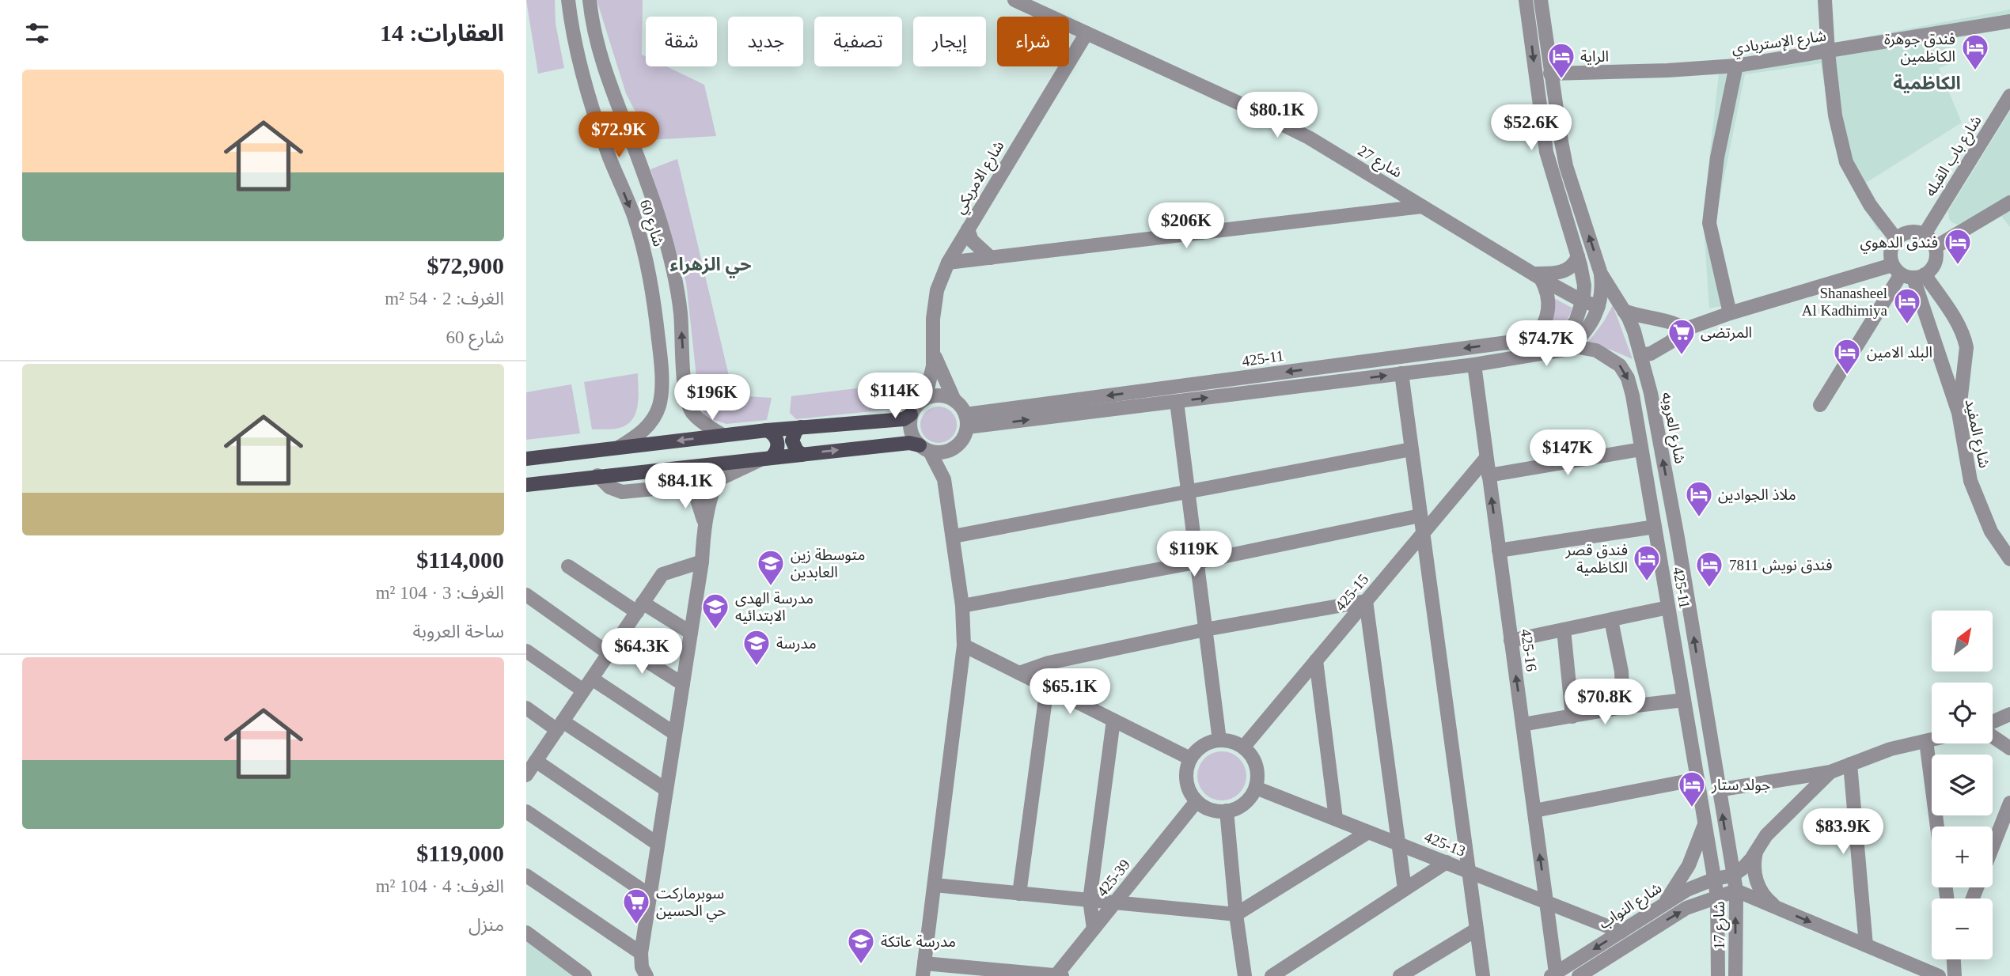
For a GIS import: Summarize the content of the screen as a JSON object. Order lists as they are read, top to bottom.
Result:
{
  "streets": {
    "street": [
      "شارع الإستربادي",
      "شارع باب القبله",
      "شارع 27",
      "شارع الامريكي",
      "شارع 60",
      "425-11",
      "شارع العروبه",
      "شارع المفيد",
      "425-15",
      "425-16",
      "425-13",
      "425-39",
      "شارع النواب",
      "شارع 17"
    ]
  },
  "crossings": [
    ["شارع الإستربادي", "شارع العروبه"],
    ["شارع باب القبله", "شارع المفيد"],
    ["شارع 27", "شارع الامريكي"],
    ["شارع 27", "425-11"],
    ["شارع الامريكي", "425-11"],
    ["425-11", "شارع العروبه"],
    ["425-11", "425-16"],
    ["425-11", "شارع النواب"],
    ["425-11", "شارع 17"],
    ["شارع العروبه", "شارع النواب"],
    ["شارع العروبه", "شارع 17"],
    ["425-15", "425-16"],
    ["425-15", "425-13"],
    ["425-15", "425-39"],
    ["425-16", "425-13"],
    ["425-16", "شارع النواب"],
    ["425-13", "425-39"],
    ["425-13", "شارع النواب"],
    ["شارع النواب", "شارع 17"]
  ],
  "districts": ["الكاظمية", "حي الزهراء"],
  "places": {
    "hotel": [
      "فندق جوهرة الكاظمين",
      "الراية",
      "فندق الدهوي",
      "Shanasheel Al Kadhimiya",
      "البلد الامين",
      "ملاذ الجوادين",
      "فندق قصر الكاظمية",
      "فندق نويش 7811",
      "جولد ستار"
    ],
    "supermarket": ["المرتضى", "سوبرماركت حي الحسين"],
    "school or university": [
      "متوسطة زين العابدين",
      "مدرسة الهدى الابتدائيه",
      "مدرسة",
      "مدرسة عاتكة"
    ]
  },
  "north": "top right",
  "page": {
    "heading": "العقارات: 14",
    "chip": [
      "شراء",
      "إيجار",
      "تصفية",
      "جديد",
      "شقة"
    ],
    "list": [
      {
        "name": "$72,900",
        "note": "الغرف: 2 · 54 m² · شارع 60"
      },
      {
        "name": "$114,000",
        "note": "الغرف: 3 · 104 m² · ساحة العروبة"
      },
      {
        "name": "$119,000",
        "note": "الغرف: 4 · 104 m² · منزل"
      }
    ],
    "price": [
      "$80.1K",
      "$52.6K",
      "$72.9K",
      "$206K",
      "$74.7K",
      "$114K",
      "$196K",
      "$147K",
      "$84.1K",
      "$119K",
      "$64.3K",
      "$65.1K",
      "$70.8K",
      "$83.9K"
    ],
    "map_buttons": ["+", "−"]
  }
}
